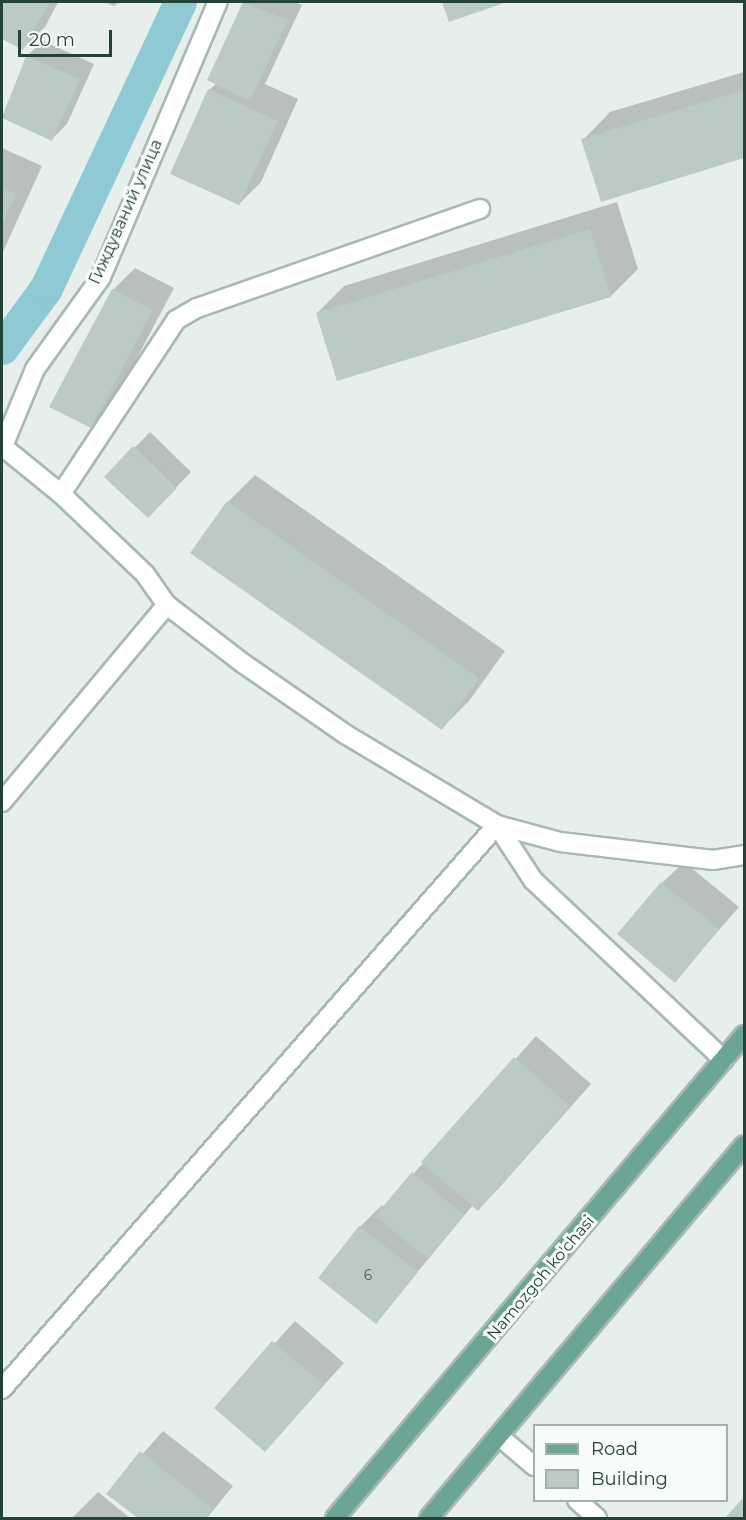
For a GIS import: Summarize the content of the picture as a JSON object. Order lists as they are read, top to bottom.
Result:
{
  "streets": {
    "main road": ["Namozgoh ko'chasi"],
    "street": ["Гиждуваний улица"]
  },
  "house_numbers": ["6"],
  "legend": ["Road", "Building"],
  "scale_bar": "20 m"
}
